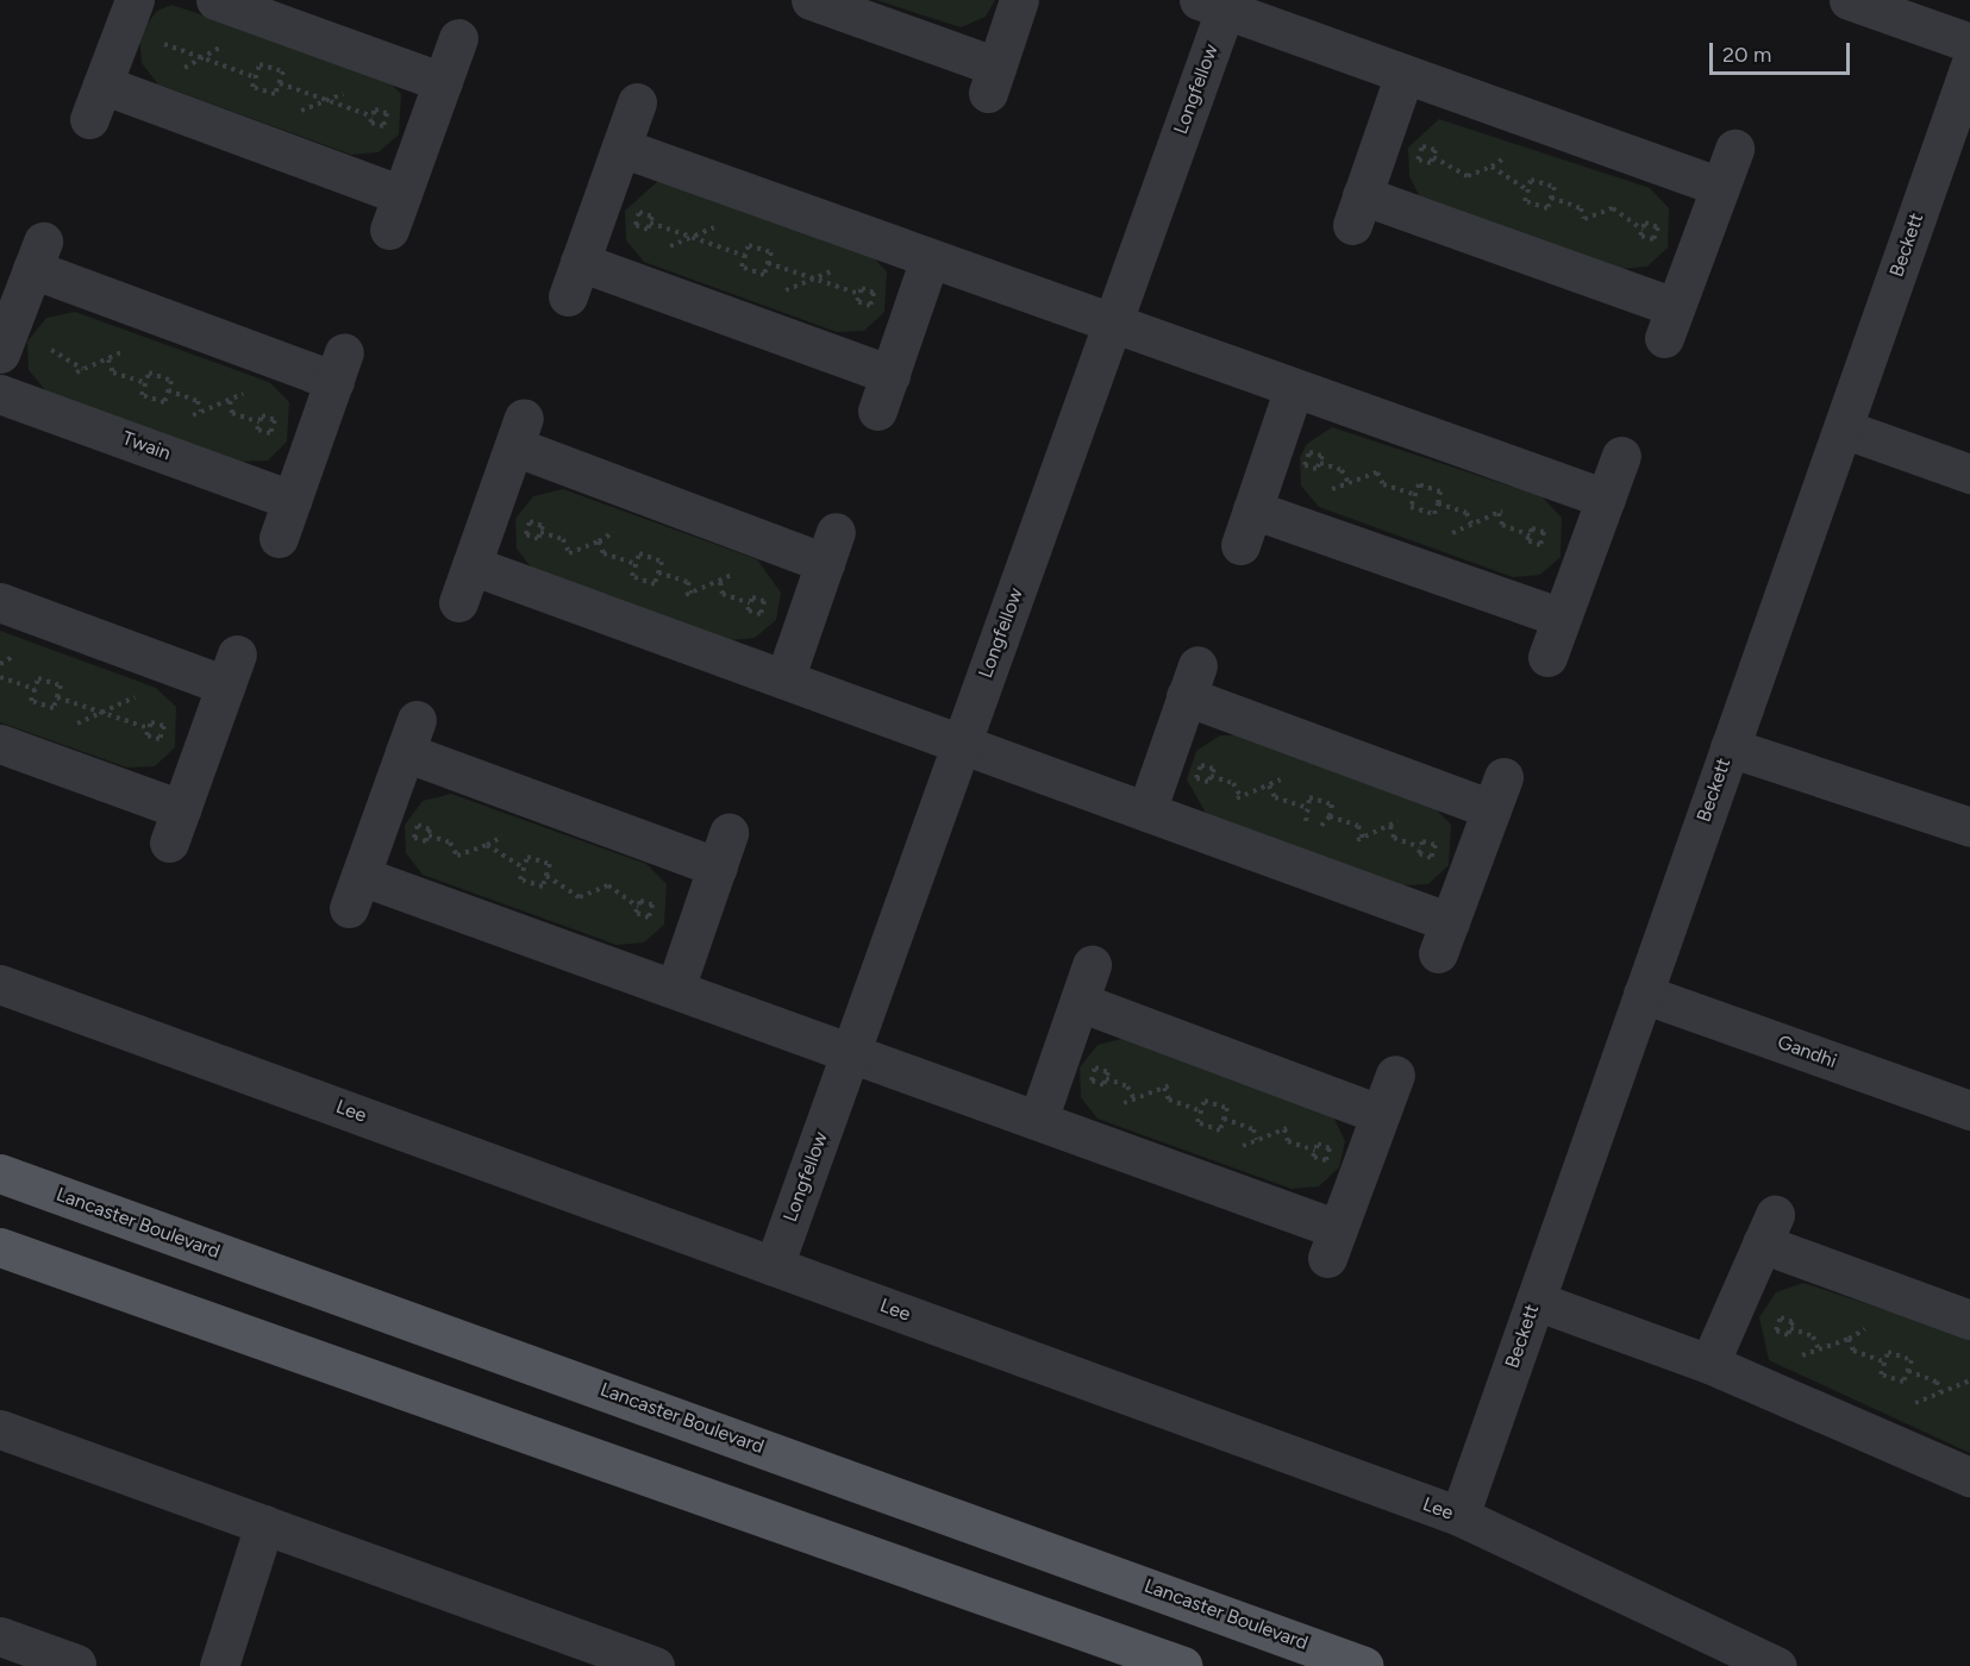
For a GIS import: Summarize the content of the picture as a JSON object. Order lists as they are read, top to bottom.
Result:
{
  "streets": {
    "main road": ["Lancaster Boulevard"],
    "street": [
      "Longfellow",
      "Beckett",
      "Twain",
      "Gandhi",
      "Lee"
    ]
  },
  "crossings": [
    ["Longfellow", "Lee"],
    ["Beckett", "Gandhi"],
    ["Beckett", "Lee"]
  ],
  "scale_bar": "20 m"
}
